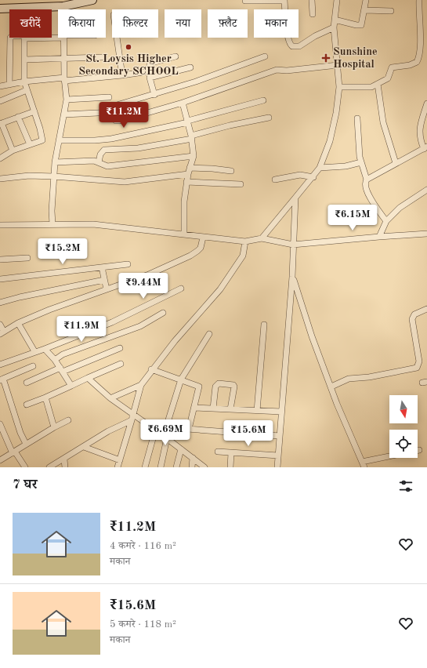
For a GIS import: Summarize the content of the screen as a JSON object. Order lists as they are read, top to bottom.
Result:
{
  "places": {
    "other": ["St. Loysis Higher Secondary SCHOOL"],
    "health": ["Sunshine Hospital"]
  },
  "north": "bottom",
  "page": {
    "chip": [
      "खरीदें",
      "किराया",
      "फ़िल्टर",
      "नया",
      "फ़्लैट",
      "मकान"
    ],
    "price": [
      "₹11.2M",
      "₹6.15M",
      "₹15.2M",
      "₹9.44M",
      "₹11.9M",
      "₹6.69M",
      "₹15.6M"
    ],
    "heading": "7 घर",
    "list": [
      {
        "name": "₹11.2M",
        "note": "4 कमरे · 116 m² · मकान"
      },
      {
        "name": "₹15.6M",
        "note": "5 कमरे · 118 m² · मकान"
      }
    ]
  }
}
